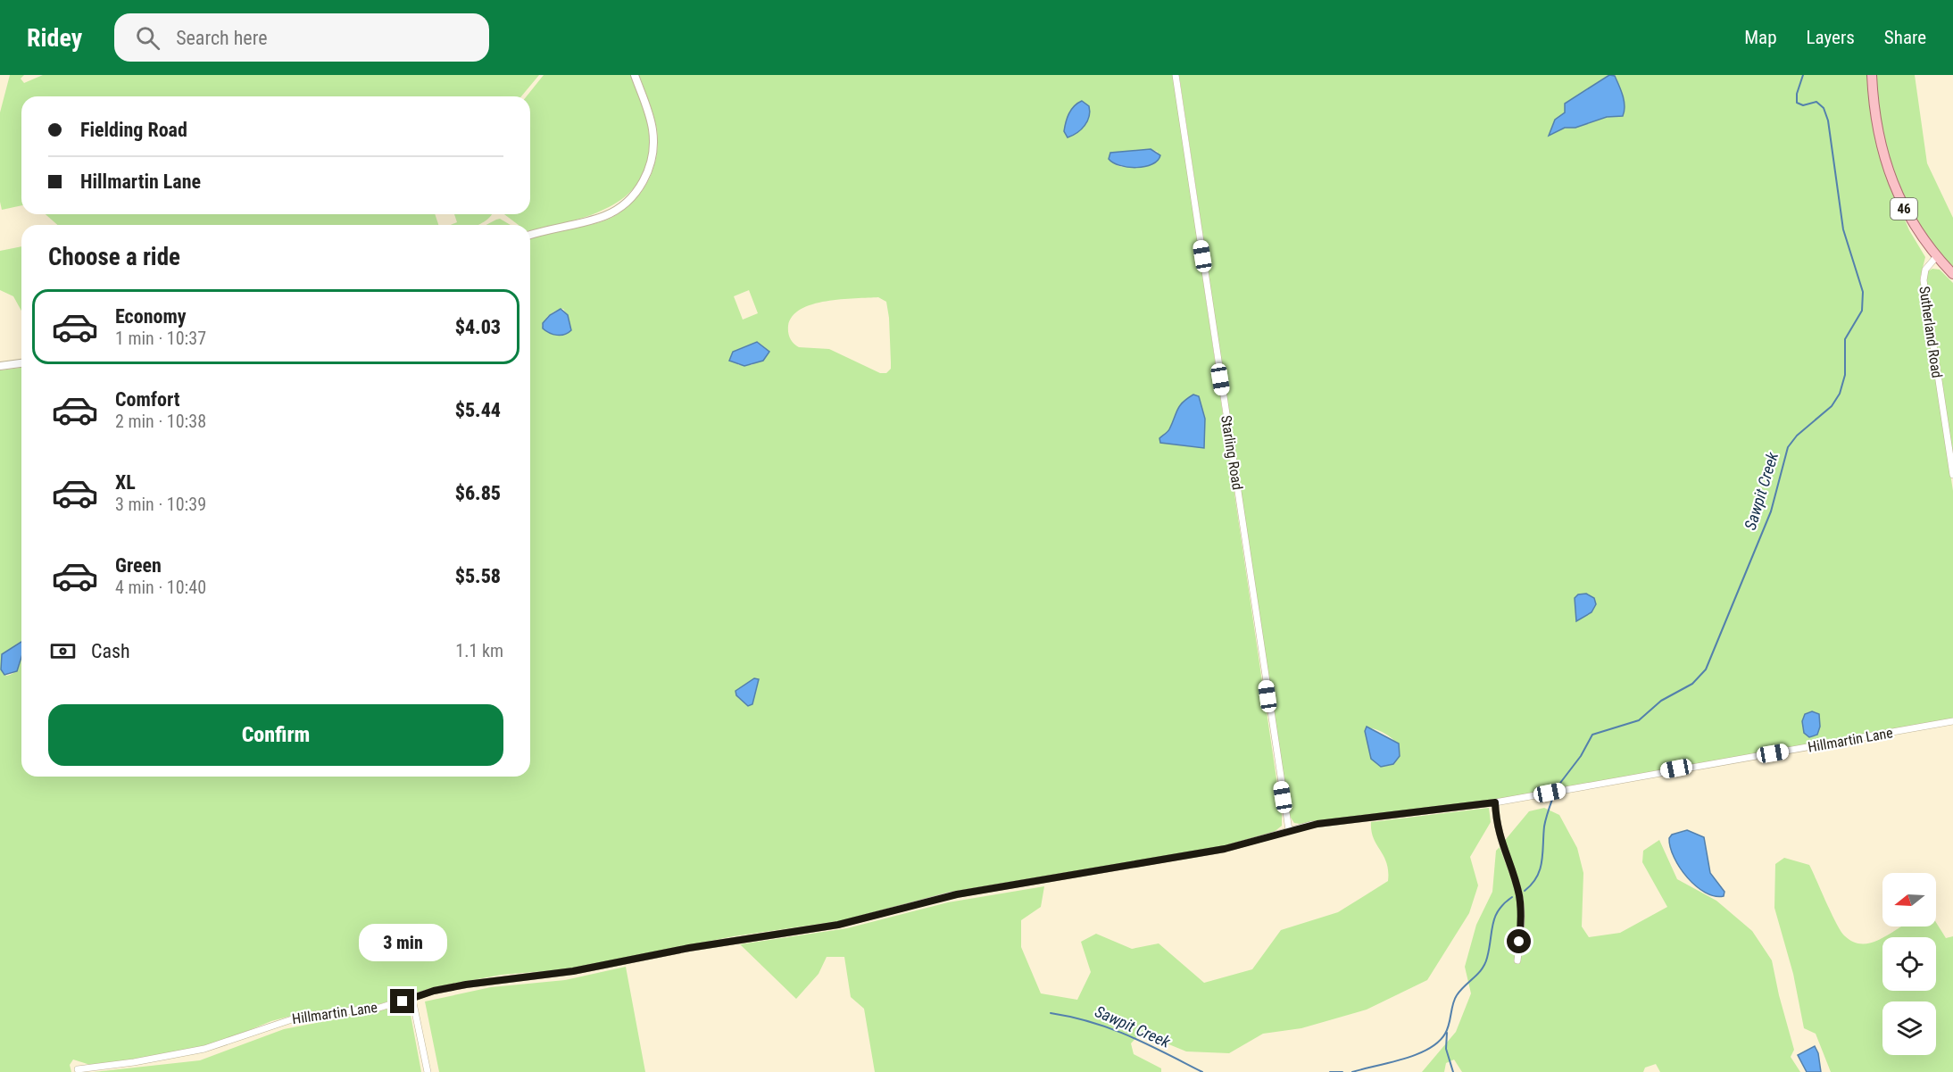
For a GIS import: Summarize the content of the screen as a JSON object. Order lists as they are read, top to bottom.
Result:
{
  "streets": {
    "main road": ["46"],
    "street": ["Sutherland Road", "Starling Road", "Hillmartin Lane"]
  },
  "crossings": [
    ["46", "Sutherland Road"],
    ["Starling Road", "Hillmartin Lane"]
  ],
  "water": ["Sawpit Creek"],
  "north": "left",
  "page": {
    "header": "Ridey",
    "search": "Search here",
    "nav": ["Map", "Layers", "Share"],
    "banner": ["Fielding Road", "Hillmartin Lane"],
    "heading": "Choose a ride",
    "list": [
      {
        "name": "Economy",
        "note": "1 min · 10:37",
        "value": "$4.03"
      },
      {
        "name": "Comfort",
        "note": "2 min · 10:38",
        "value": "$5.44"
      },
      {
        "name": "XL",
        "note": "3 min · 10:39",
        "value": "$6.85"
      },
      {
        "name": "Green",
        "note": "4 min · 10:40",
        "value": "$5.58"
      }
    ],
    "pay": ["Cash", "1.1 km"],
    "buttons": "Confirm",
    "bubble": "3 min"
  }
}
